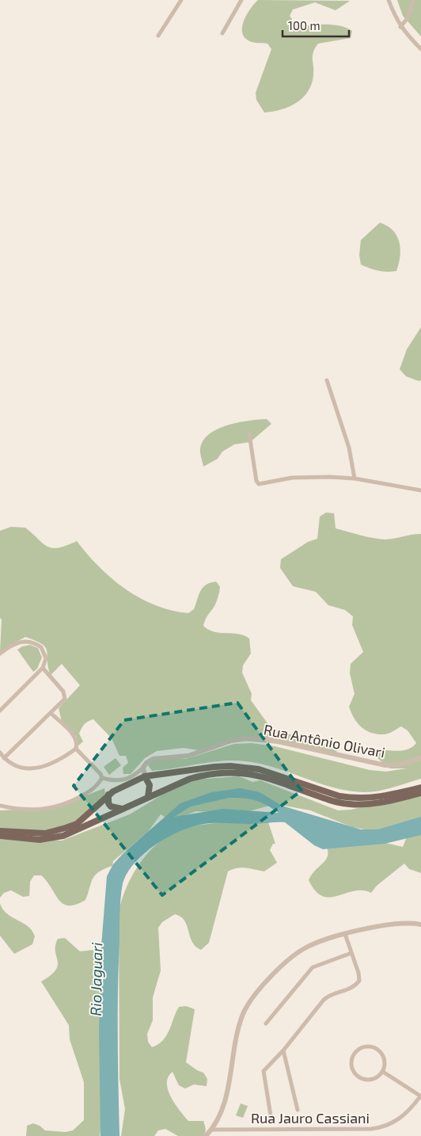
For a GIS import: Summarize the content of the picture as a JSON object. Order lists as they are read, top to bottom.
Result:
{
  "streets": {
    "street": ["Rua Antônio Olivari", "Rua Jauro Cassiani"]
  },
  "water": ["Rio Jaguari"],
  "scale_bar": "100 m"
}
